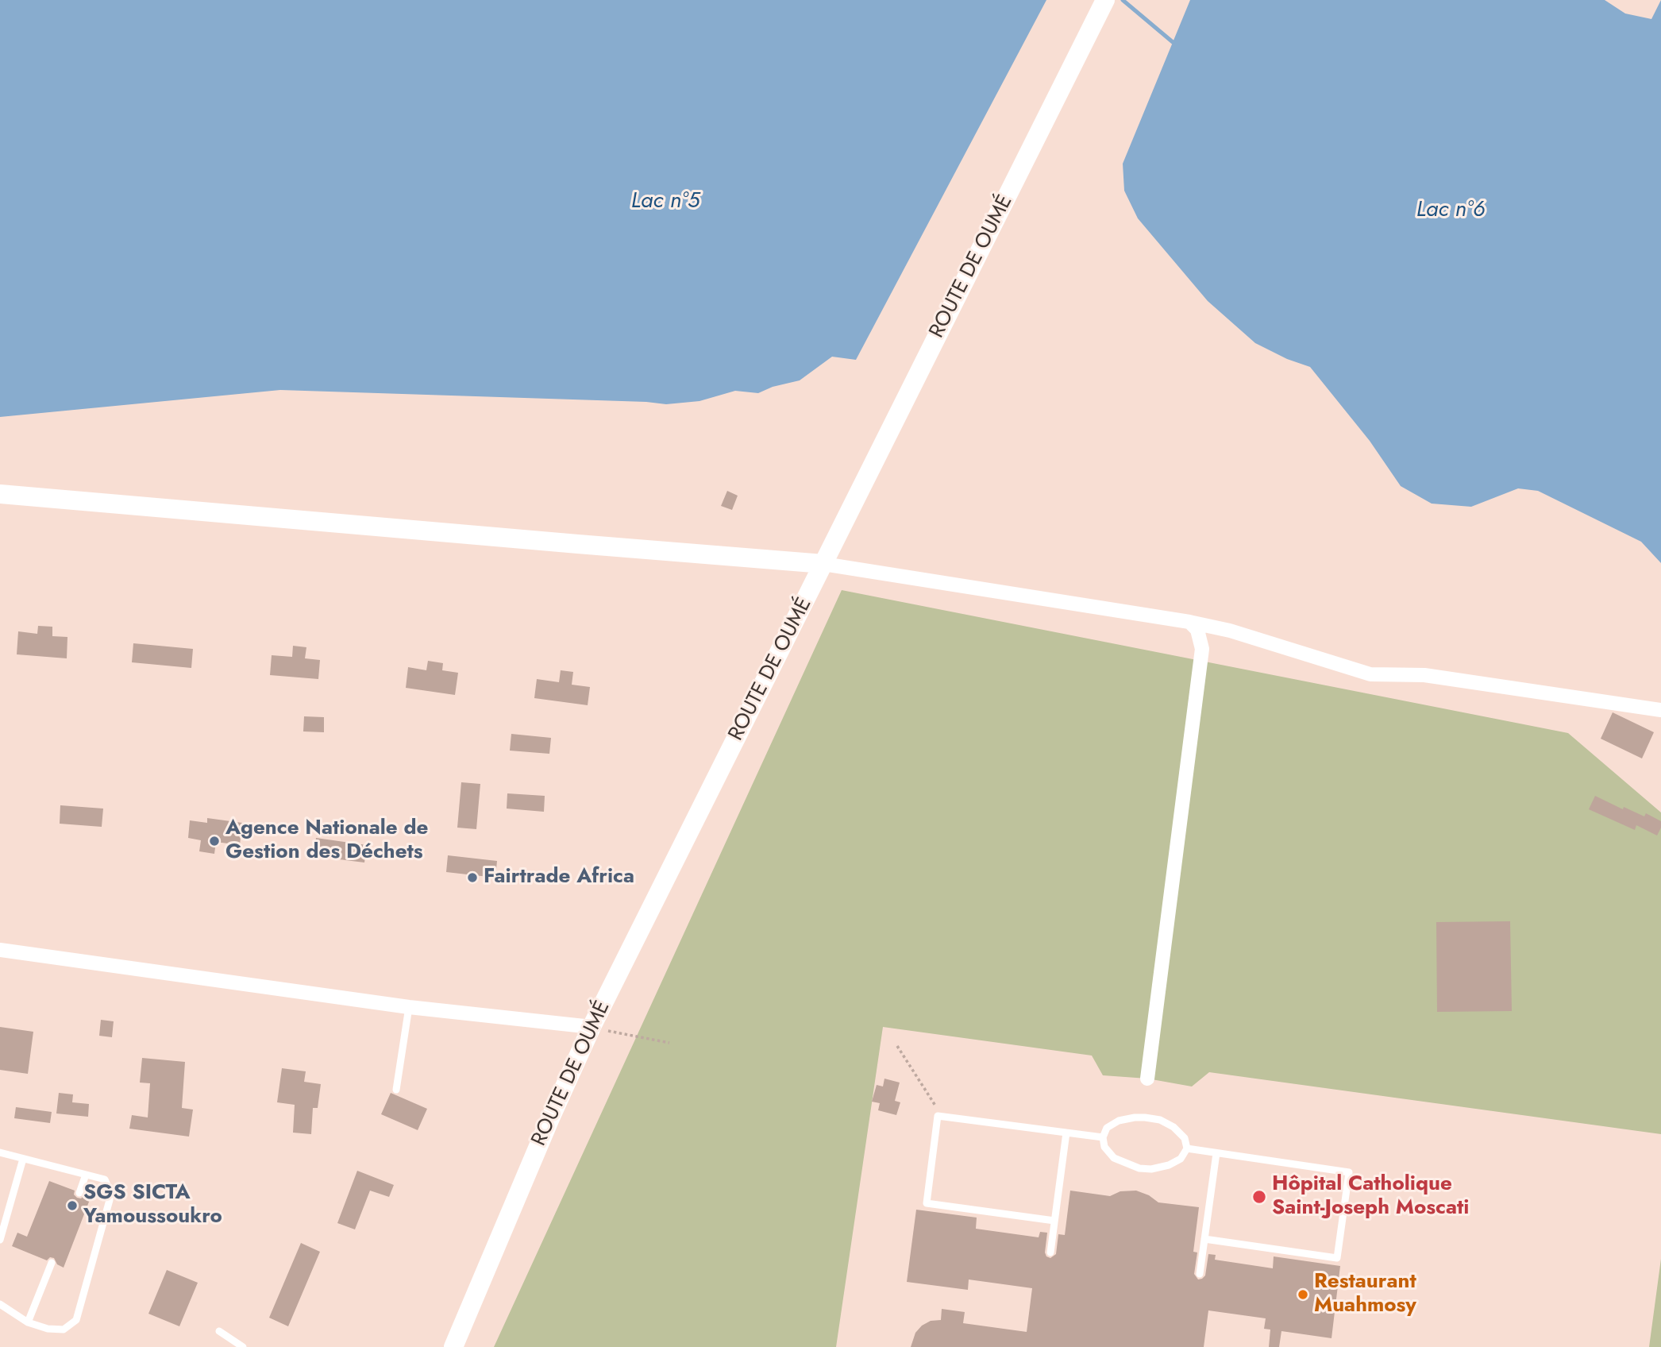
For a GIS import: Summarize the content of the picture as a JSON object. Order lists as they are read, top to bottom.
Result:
{
  "streets": {
    "main road": ["ROUTE DE OUMÉ"]
  },
  "water": ["Lac n°5", "Lac n°6"],
  "places": [
    "Agence Nationale de Gestion des Déchets",
    "Fairtrade Africa",
    "Hôpital Catholique Saint-Joseph Moscati",
    "SGS SICTA Yamoussoukro",
    "Restaurant Muahmosy"
  ]
}
